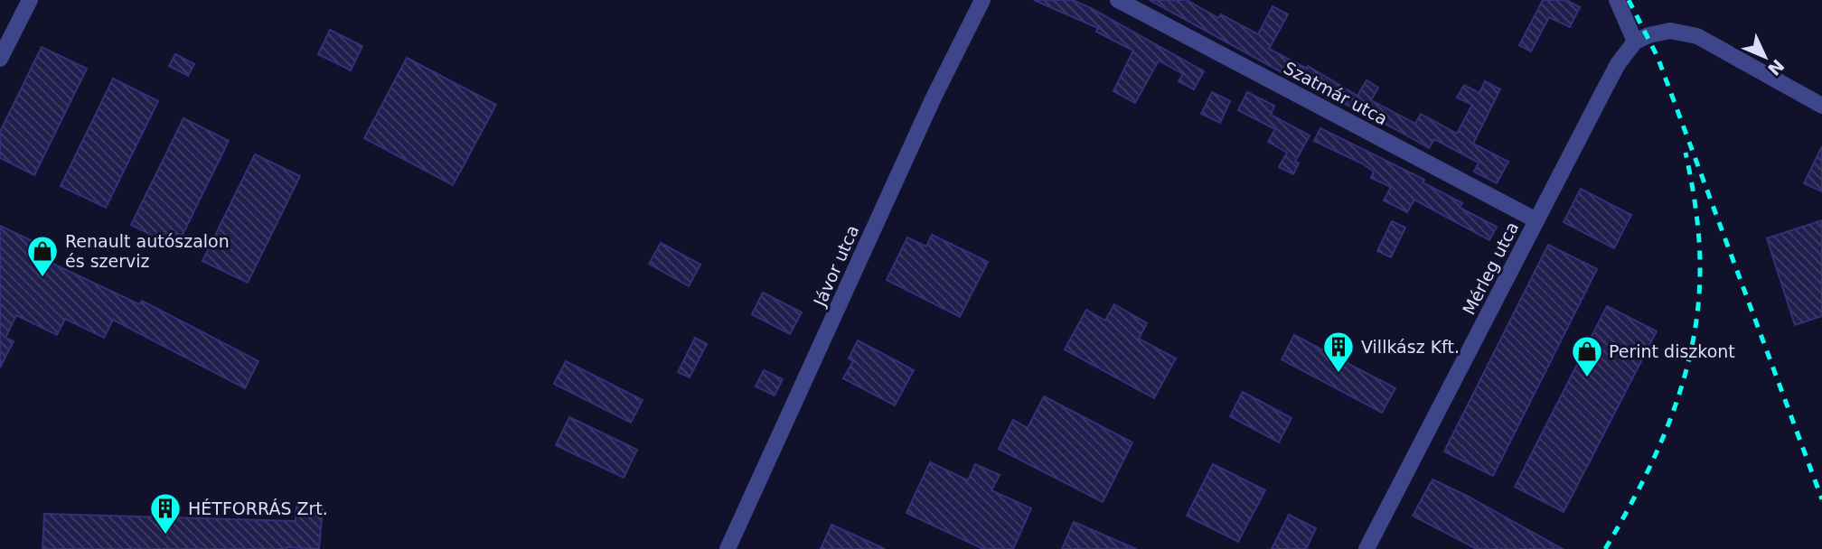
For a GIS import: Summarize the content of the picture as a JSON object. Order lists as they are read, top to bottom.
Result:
{
  "streets": {
    "street": ["Szatmár utca", "Jávor utca", "Mérleg utca"]
  },
  "crossings": [
    ["Szatmár utca", "Mérleg utca"]
  ],
  "places": {
    "shop": ["Renault autószalon és szerviz", "Perint diszkont"],
    "building": ["Villkász Kft.", "HÉTFORRÁS Zrt."]
  },
  "north": "bottom right"
}
